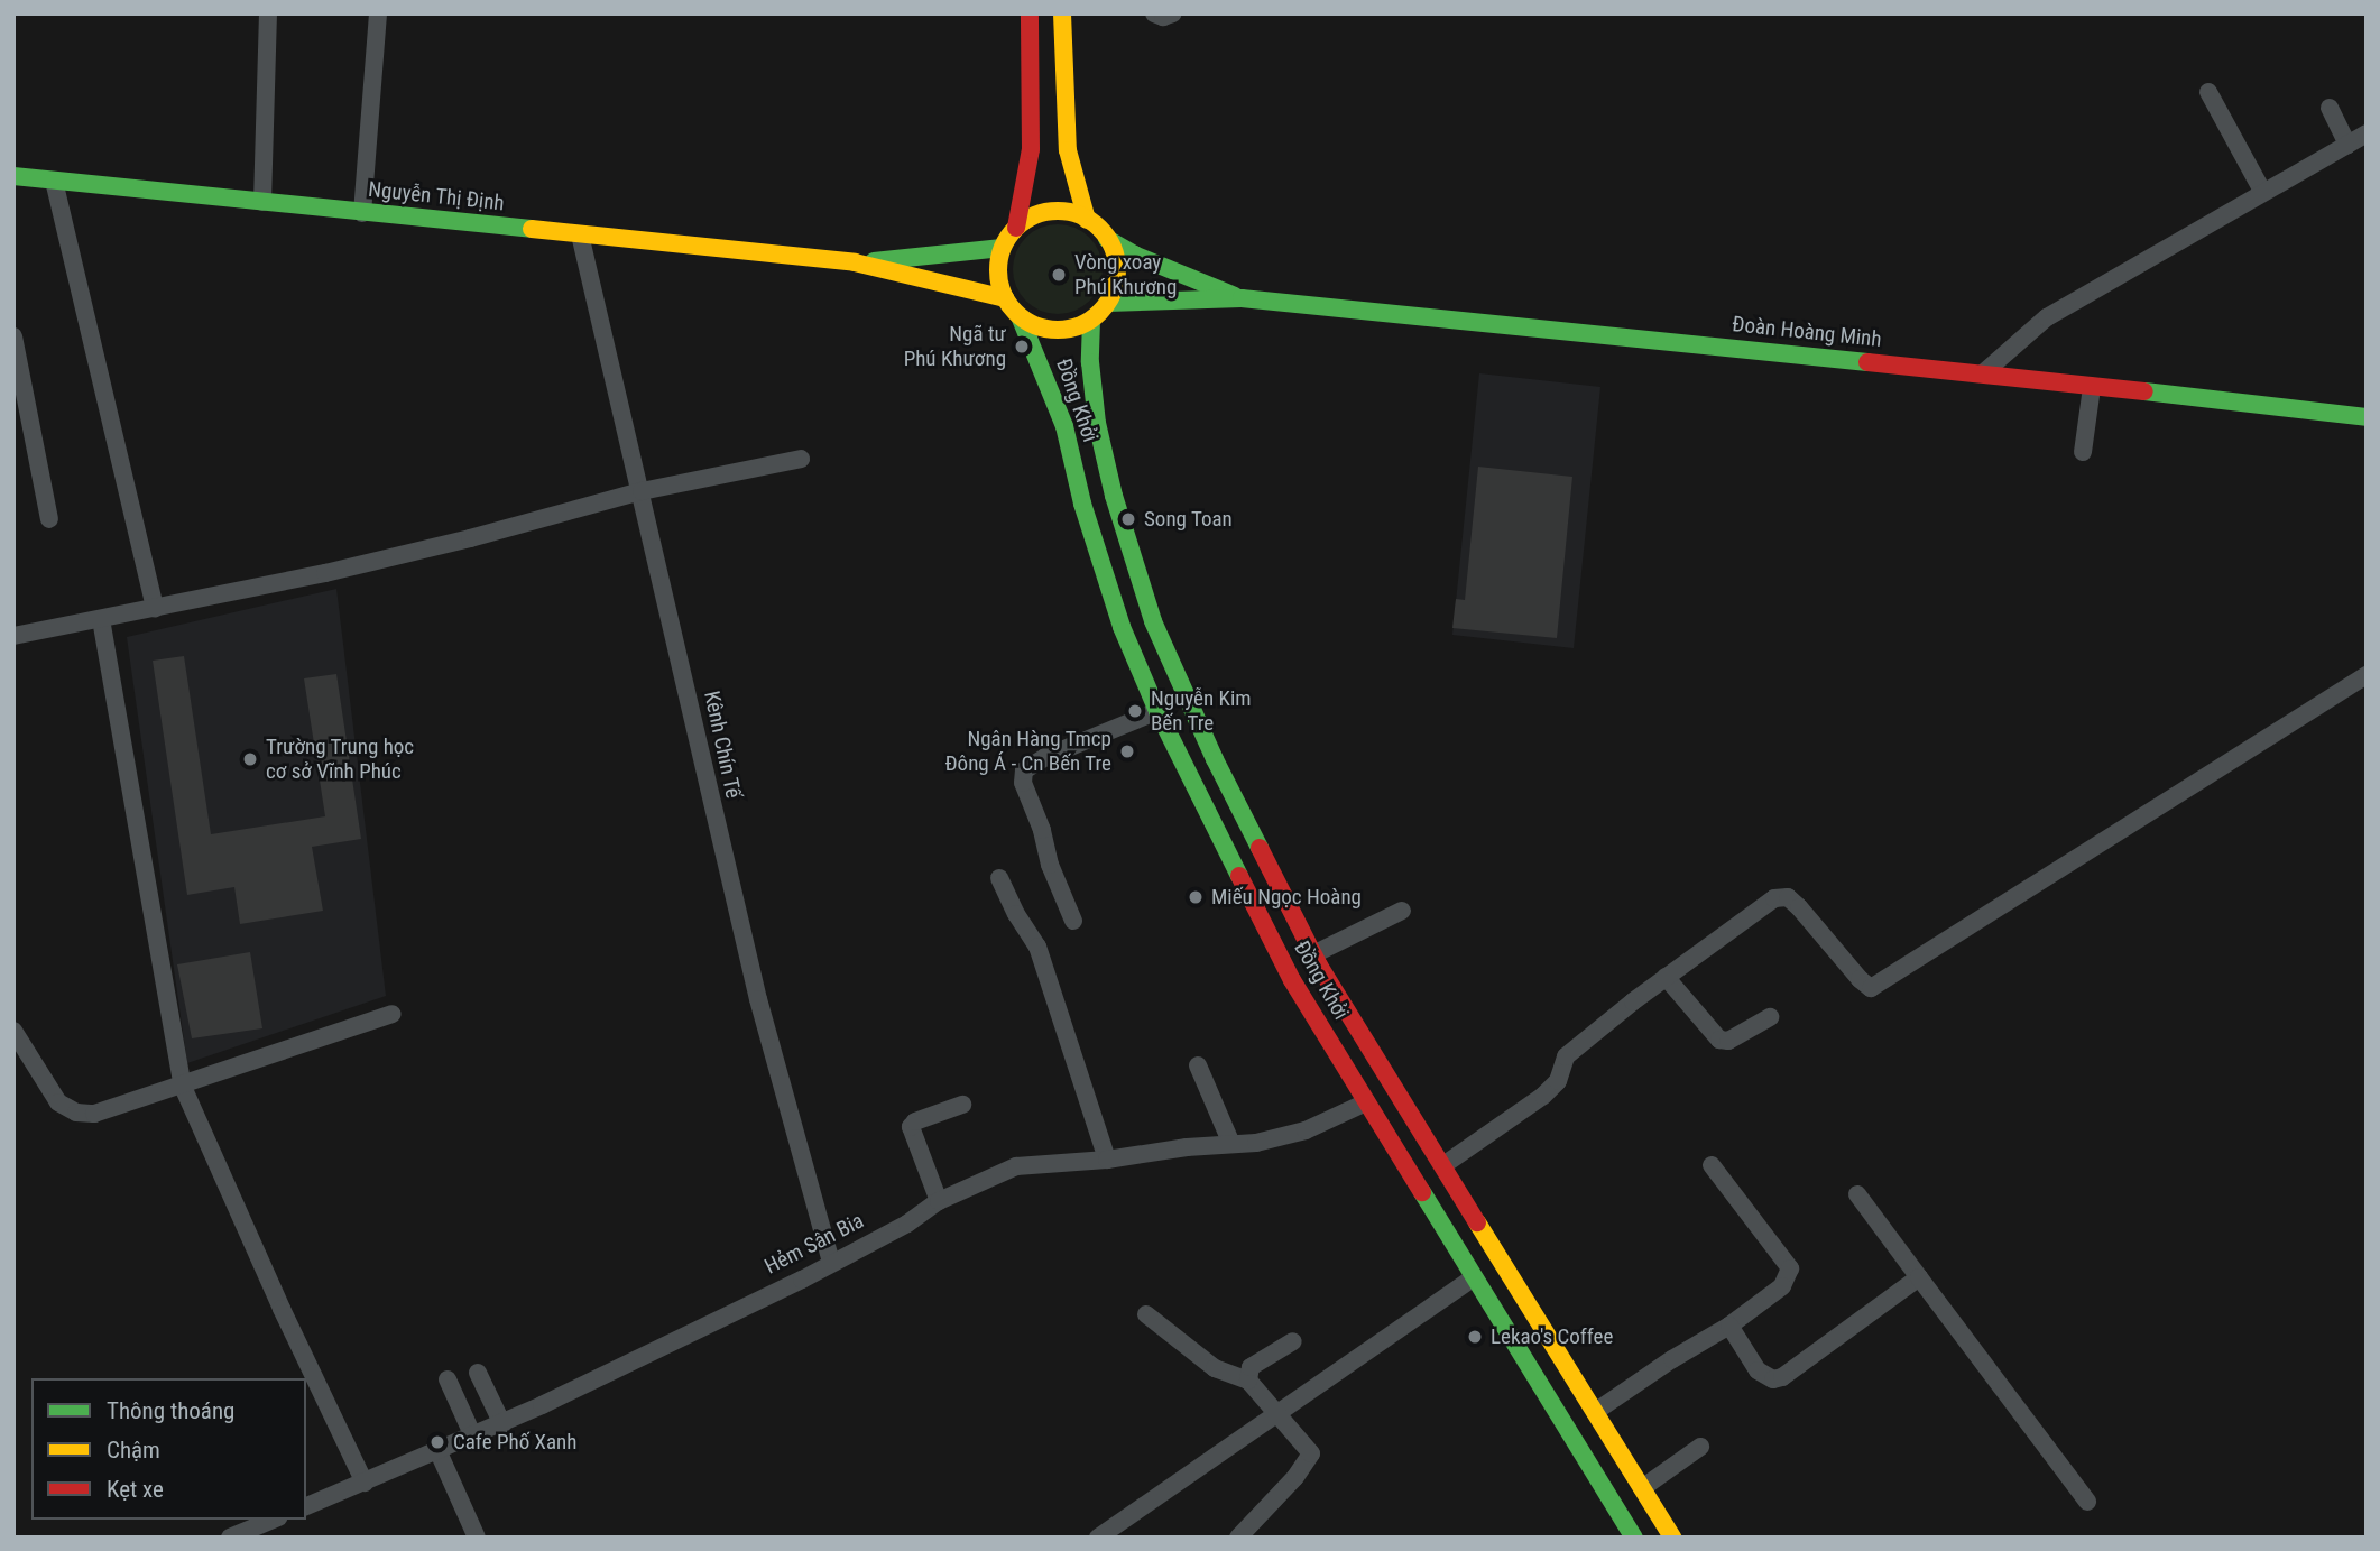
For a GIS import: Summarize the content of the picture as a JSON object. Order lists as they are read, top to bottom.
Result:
{
  "streets": {
    "main road": ["Nguyễn Thị Định", "Đoàn Hoàng Minh", "Đồng Khởi"],
    "street": ["Kênh Chín Tế", "Hẻm Sân Bia"]
  },
  "crossings": [
    ["Nguyễn Thị Định", "Đoàn Hoàng Minh"],
    ["Nguyễn Thị Định", "Đồng Khởi"],
    ["Nguyễn Thị Định", "Kênh Chín Tế"],
    ["Đoàn Hoàng Minh", "Đồng Khởi"],
    ["Đồng Khởi", "Hẻm Sân Bia"],
    ["Kênh Chín Tế", "Hẻm Sân Bia"]
  ],
  "places": [
    "Vòng xoay Phú Khương",
    "Ngã tư Phú Khương",
    "Song Toan",
    "Nguyễn Kim Bến Tre",
    "Ngân Hàng Tmcp Đông Á - Cn Bến Tre",
    "Trường Trung học cơ sở Vĩnh Phúc",
    "Miếu Ngọc Hoàng",
    "Lekao's Coffee",
    "Cafe Phố Xanh"
  ],
  "legend": ["Thông thoáng", "Chậm", "Kẹt xe"]
}
